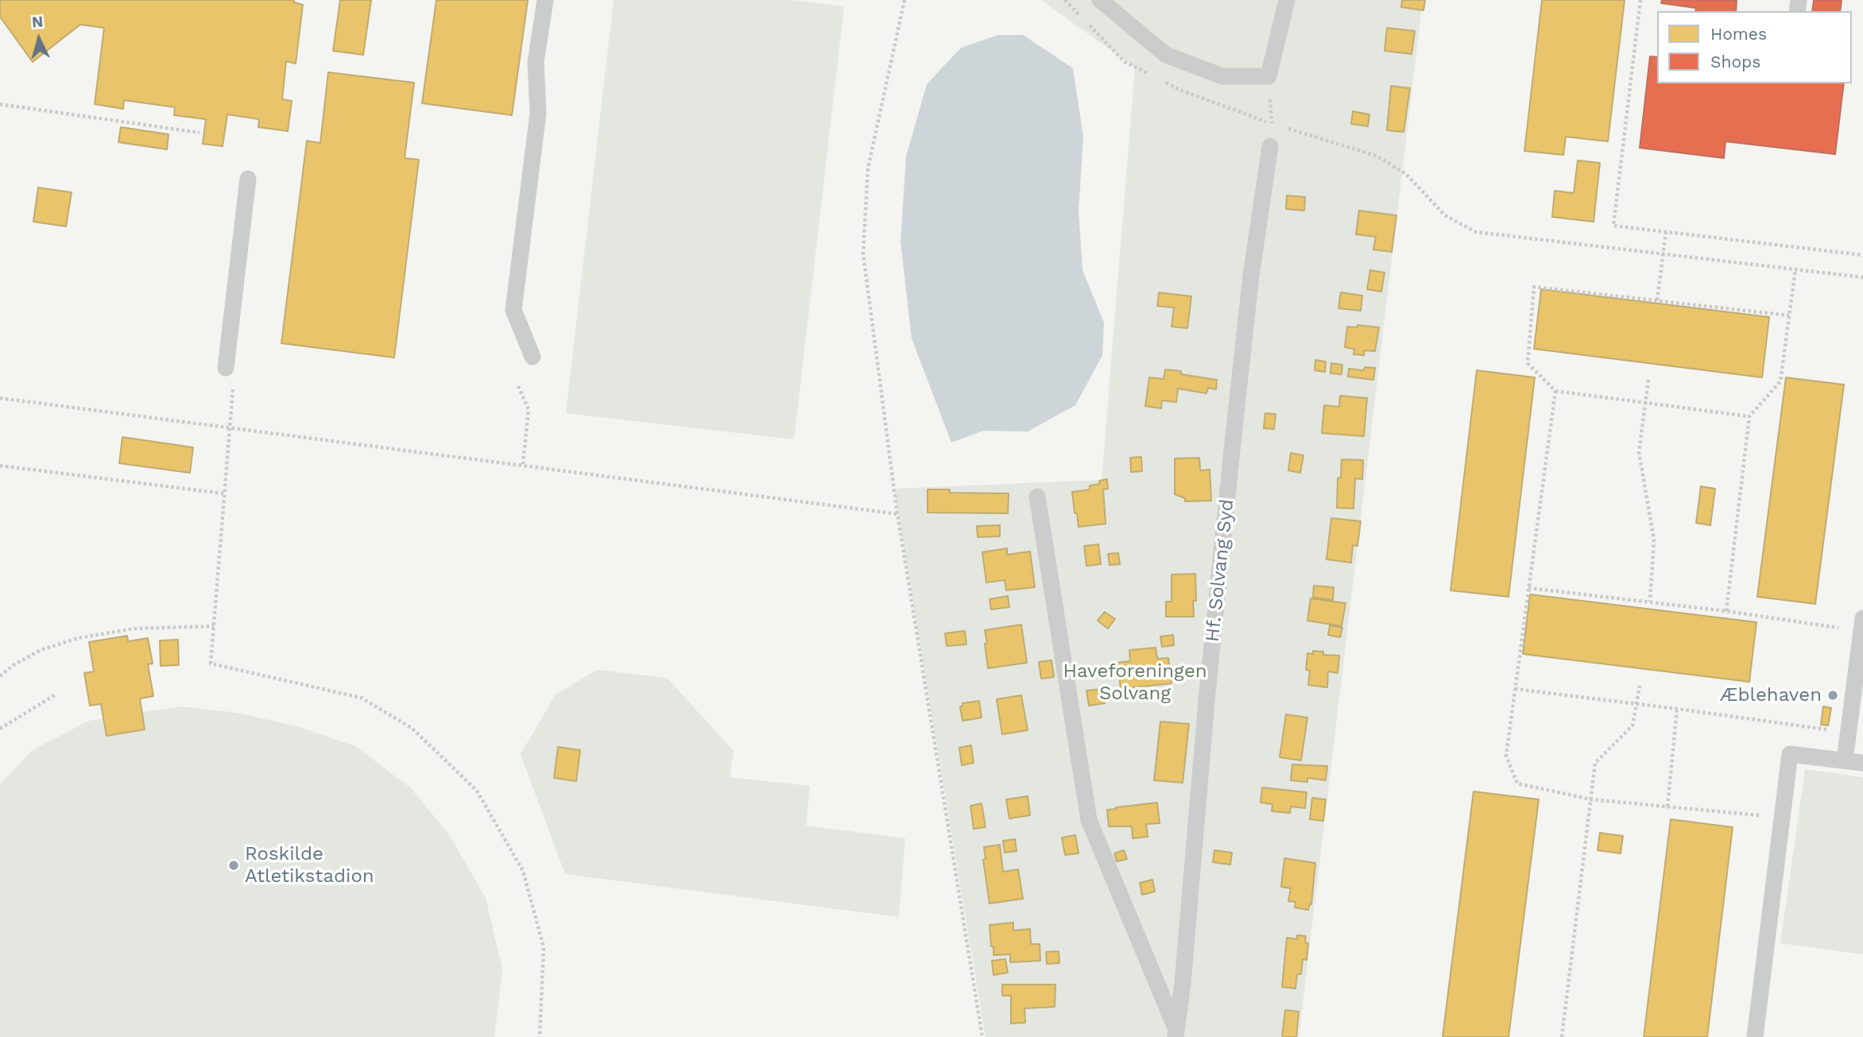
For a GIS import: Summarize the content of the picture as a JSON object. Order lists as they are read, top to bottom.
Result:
{
  "streets": {
    "lane": ["Hf. Solvang Syd"]
  },
  "parks": ["Haveforeningen Solvang"],
  "places": ["Æblehaven", "Roskilde Atletikstadion"],
  "legend": ["Homes", "Shops"],
  "north": "top"
}
